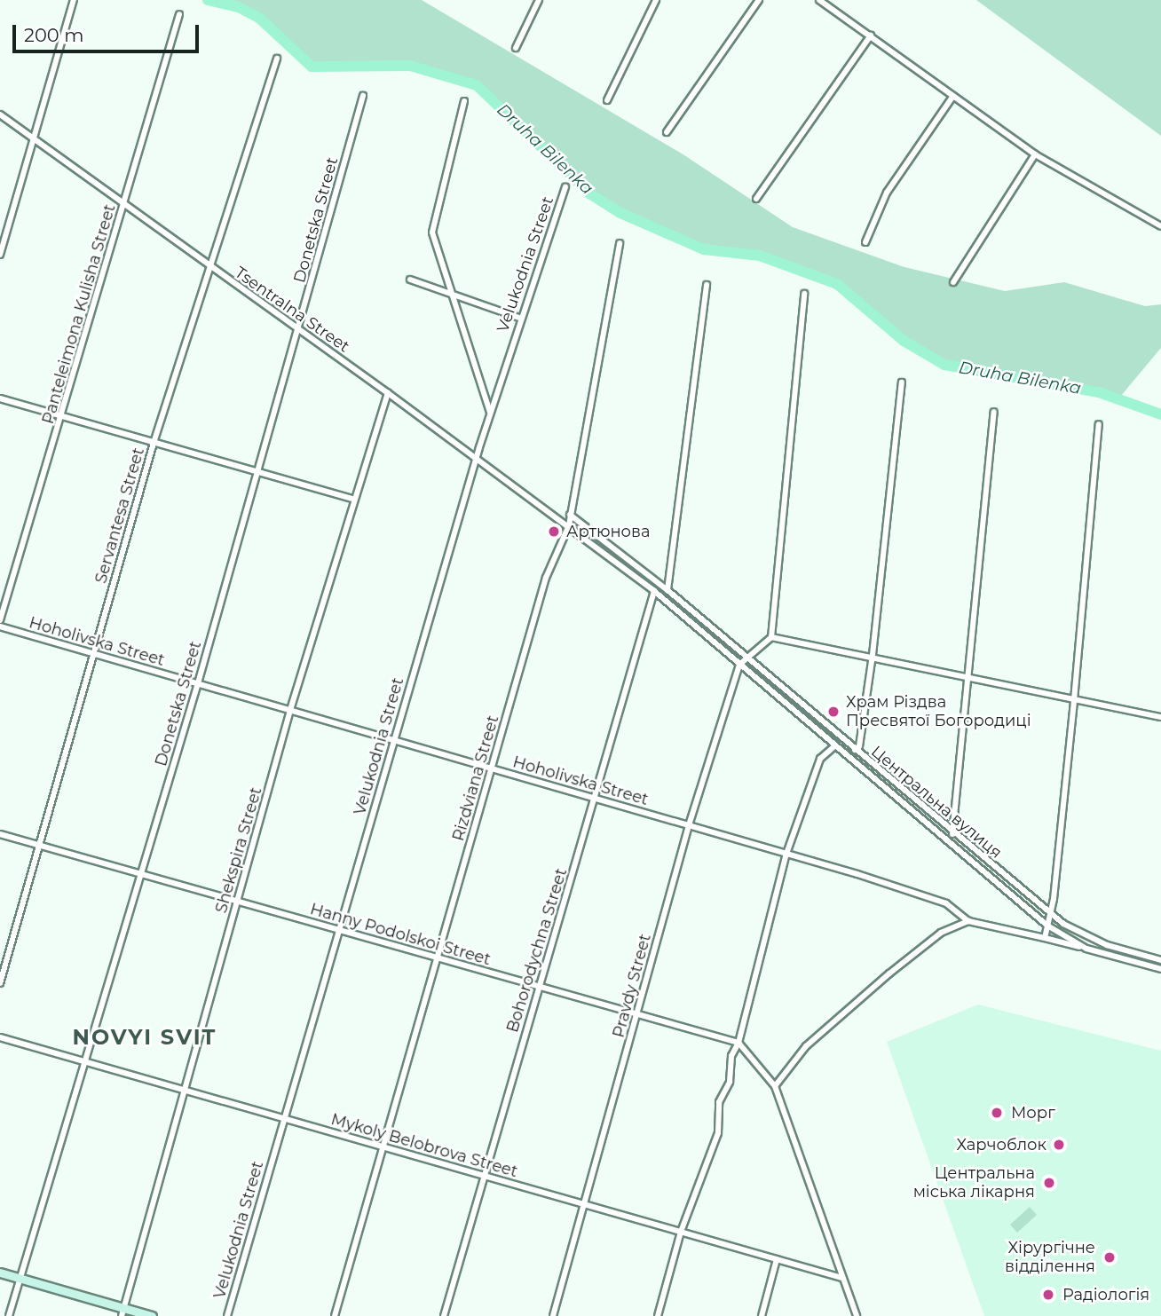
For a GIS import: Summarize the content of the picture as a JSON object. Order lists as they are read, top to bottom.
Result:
{
  "streets": {
    "street": [
      "Donetska Street",
      "Velukodnia Street",
      "Tsentralna Street",
      "Panteleimona Kulisha Street",
      "Servantesa Street",
      "Hoholivska Street",
      "Rizdviana Street",
      "Центральна вулиця",
      "Shekspira Street",
      "Hanny Podolskoi Street",
      "Bohorodychna Street",
      "Pravdy Street",
      "Mykoly Belobrova Street"
    ]
  },
  "crossings": [
    ["Donetska Street", "Tsentralna Street"],
    ["Donetska Street", "Hoholivska Street"],
    ["Donetska Street", "Hanny Podolskoi Street"],
    ["Donetska Street", "Mykoly Belobrova Street"],
    ["Velukodnia Street", "Tsentralna Street"],
    ["Velukodnia Street", "Hoholivska Street"],
    ["Velukodnia Street", "Hanny Podolskoi Street"],
    ["Velukodnia Street", "Mykoly Belobrova Street"],
    ["Tsentralna Street", "Panteleimona Kulisha Street"],
    ["Tsentralna Street", "Servantesa Street"],
    ["Tsentralna Street", "Rizdviana Street"],
    ["Tsentralna Street", "Центральна вулиця"],
    ["Tsentralna Street", "Shekspira Street"],
    ["Servantesa Street", "Hoholivska Street"],
    ["Servantesa Street", "Hanny Podolskoi Street"],
    ["Hoholivska Street", "Rizdviana Street"],
    ["Hoholivska Street", "Shekspira Street"],
    ["Hoholivska Street", "Bohorodychna Street"],
    ["Hoholivska Street", "Pravdy Street"],
    ["Rizdviana Street", "Центральна вулиця"],
    ["Rizdviana Street", "Hanny Podolskoi Street"],
    ["Rizdviana Street", "Mykoly Belobrova Street"],
    ["Центральна вулиця", "Bohorodychna Street"],
    ["Центральна вулиця", "Pravdy Street"],
    ["Shekspira Street", "Hanny Podolskoi Street"],
    ["Shekspira Street", "Mykoly Belobrova Street"],
    ["Hanny Podolskoi Street", "Bohorodychna Street"],
    ["Hanny Podolskoi Street", "Pravdy Street"],
    ["Bohorodychna Street", "Mykoly Belobrova Street"],
    ["Pravdy Street", "Mykoly Belobrova Street"]
  ],
  "districts": ["NOVYI SVIT"],
  "water": ["Druha Bilenka"],
  "places": [
    "Артюнова",
    "Храм Різдва Пресвятої Богородиці",
    "Морг",
    "Харчоблок",
    "Центральна міська лікарня",
    "Хірургічне відділення",
    "Радіологія"
  ],
  "scale_bar": "200 m"
}
